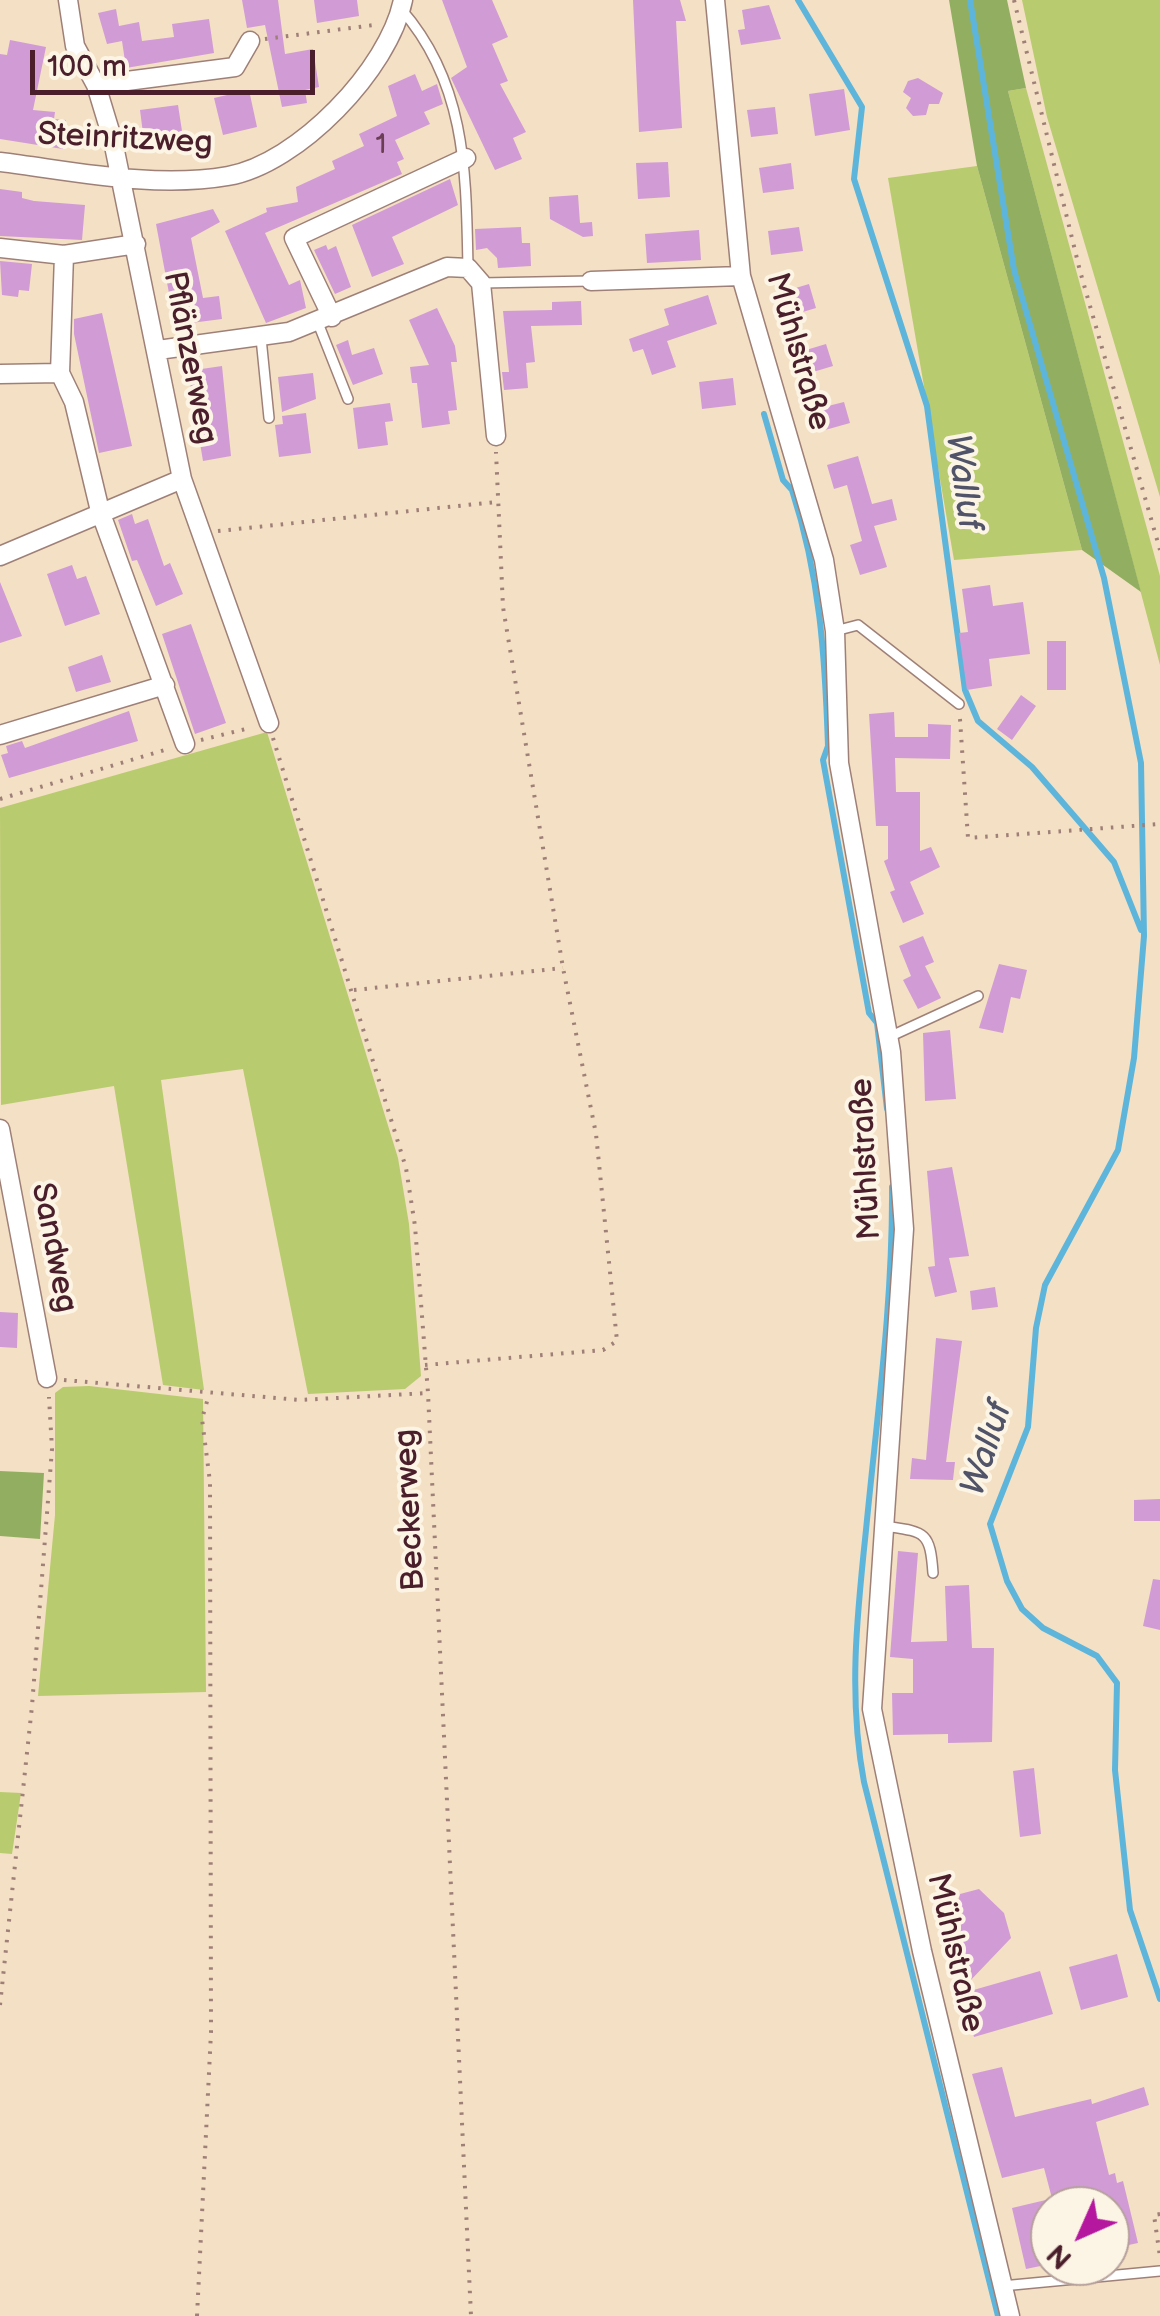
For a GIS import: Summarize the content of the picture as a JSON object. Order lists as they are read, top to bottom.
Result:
{
  "streets": {
    "street": [
      "Steinritzweg",
      "Mühlstraße",
      "Pflänzerweg",
      "Sandweg"
    ],
    "path": ["Beckerweg"]
  },
  "crossings": [
    ["Steinritzweg", "Pflänzerweg"],
    ["Pflänzerweg", "Beckerweg"]
  ],
  "water": ["Walluf"],
  "house_numbers": ["1"],
  "scale_bar": "100 m",
  "north": "bottom left"
}
